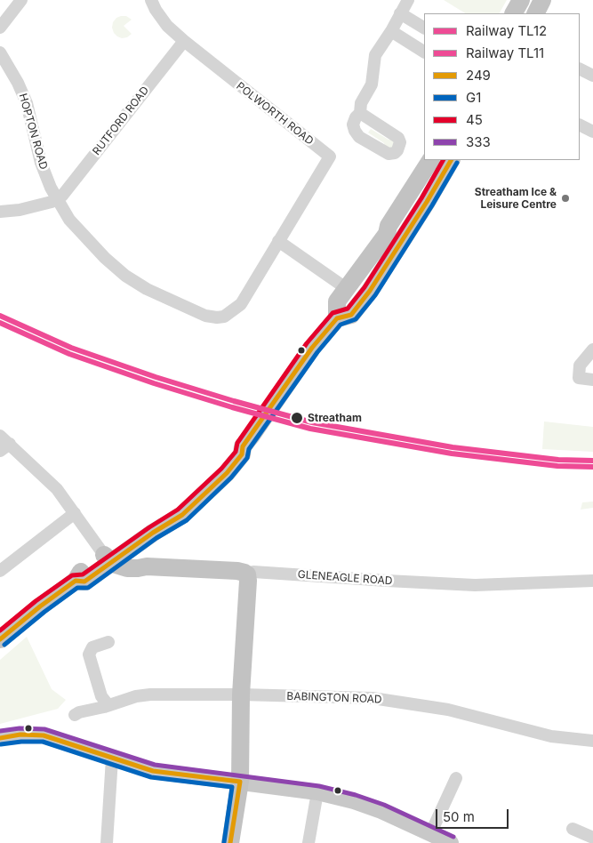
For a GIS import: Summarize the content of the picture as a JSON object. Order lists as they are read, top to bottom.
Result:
{
  "streets": {
    "highway": ["GLENEAGLE ROAD"],
    "street": [
      "POLWORTH ROAD",
      "RUTFORD ROAD",
      "HOPTON ROAD",
      "BABINGTON ROAD"
    ]
  },
  "crossings": [
    ["POLWORTH ROAD", "RUTFORD ROAD"],
    ["POLWORTH ROAD", "HOPTON ROAD"],
    ["RUTFORD ROAD", "HOPTON ROAD"]
  ],
  "places": ["Streatham Ice & Leisure Centre", "Streatham"],
  "lines": [
    "transit line 249",
    "transit line 45",
    "transit line G1",
    "rail line TL12",
    "rail line TL11",
    "transit line 333"
  ],
  "legend": [
    "Railway TL12",
    "Railway TL11",
    "249",
    "G1",
    "45",
    "333"
  ],
  "scale_bar": "50 m"
}
